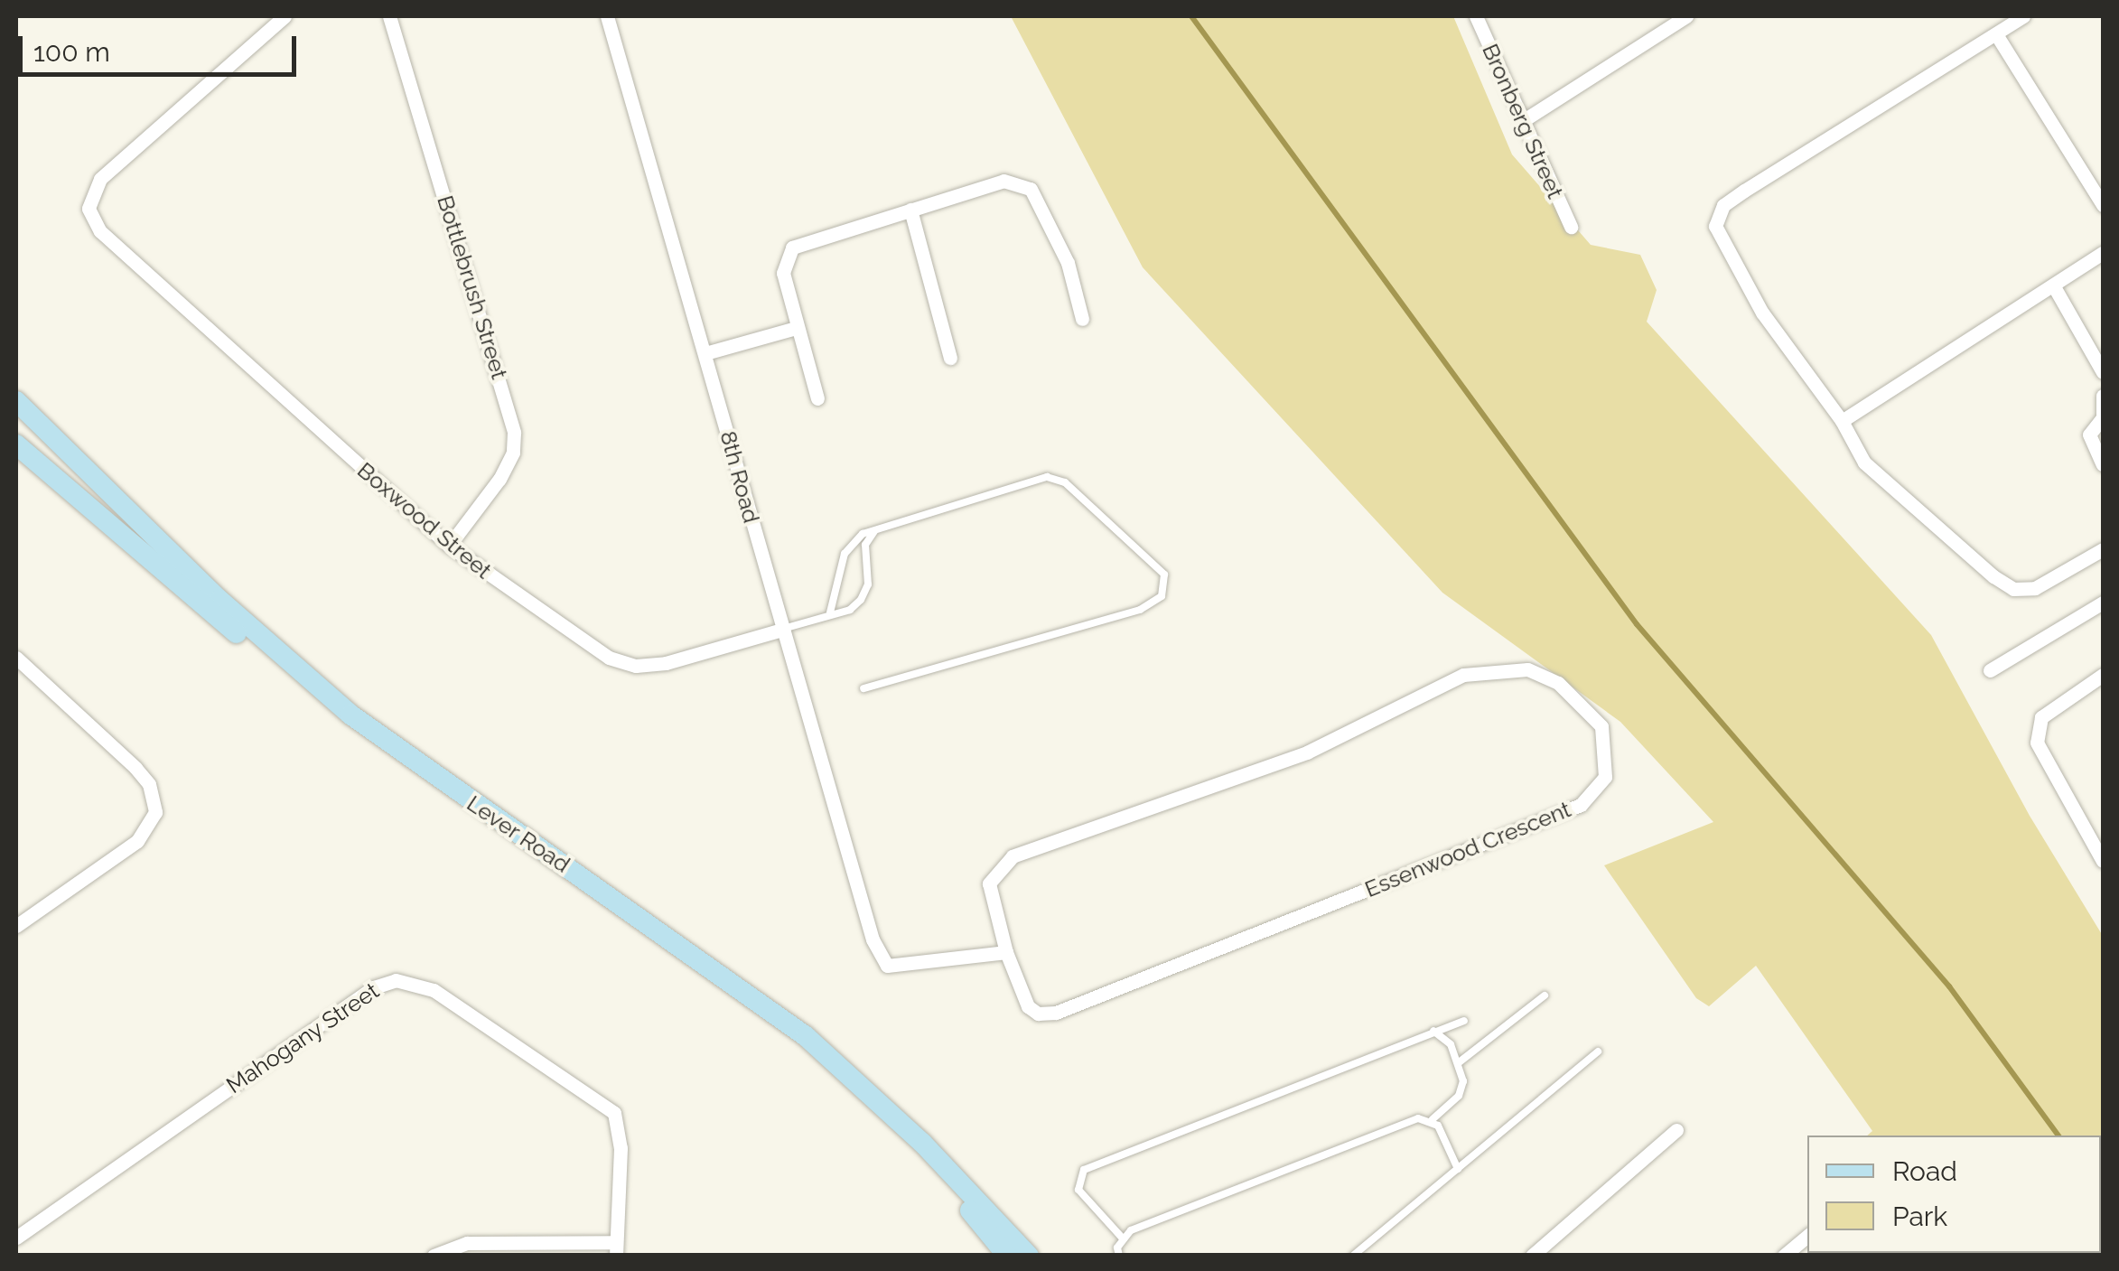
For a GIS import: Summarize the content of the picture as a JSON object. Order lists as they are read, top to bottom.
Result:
{
  "streets": {
    "main road": ["Lever Road"],
    "street": [
      "Bronberg Street",
      "Bottlebrush Street",
      "8th Road",
      "Boxwood Street",
      "Essenwood Crescent",
      "Mahogany Street"
    ]
  },
  "crossings": [
    ["Bottlebrush Street", "Boxwood Street"],
    ["8th Road", "Boxwood Street"],
    ["8th Road", "Essenwood Crescent"]
  ],
  "legend": ["Road", "Park"],
  "scale_bar": "100 m"
}
